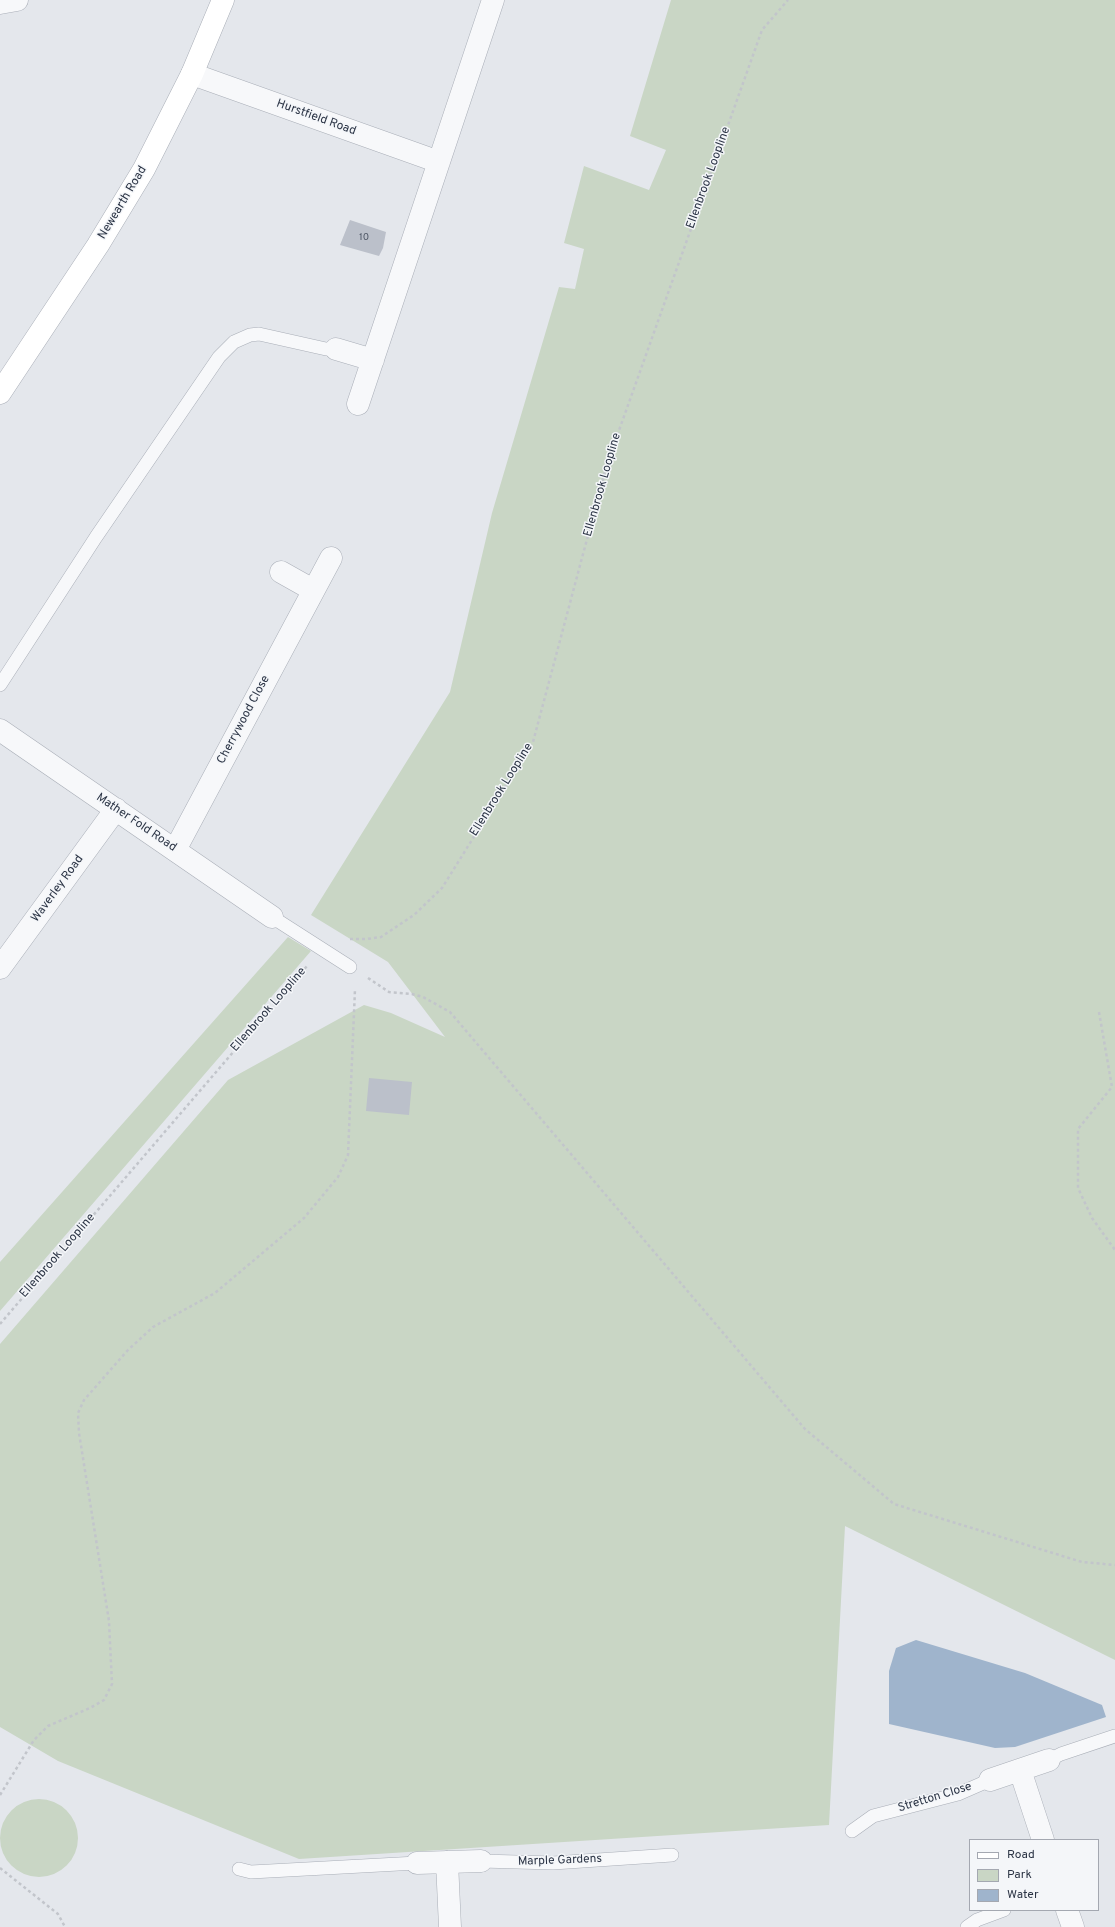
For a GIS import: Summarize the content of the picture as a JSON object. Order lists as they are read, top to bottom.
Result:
{
  "streets": {
    "main road": ["Newearth Road"],
    "street": [
      "Hurstfield Road",
      "Cherrywood Close",
      "Mather Fold Road",
      "Waverley Road",
      "Stretton Close",
      "Marple Gardens"
    ],
    "path": ["Ellenbrook Loopline"]
  },
  "crossings": [
    ["Hurstfield Road", "Newearth Road"],
    ["Cherrywood Close", "Mather Fold Road"],
    ["Mather Fold Road", "Waverley Road"]
  ],
  "house_numbers": ["10"],
  "legend": ["Road", "Park", "Water"]
}
